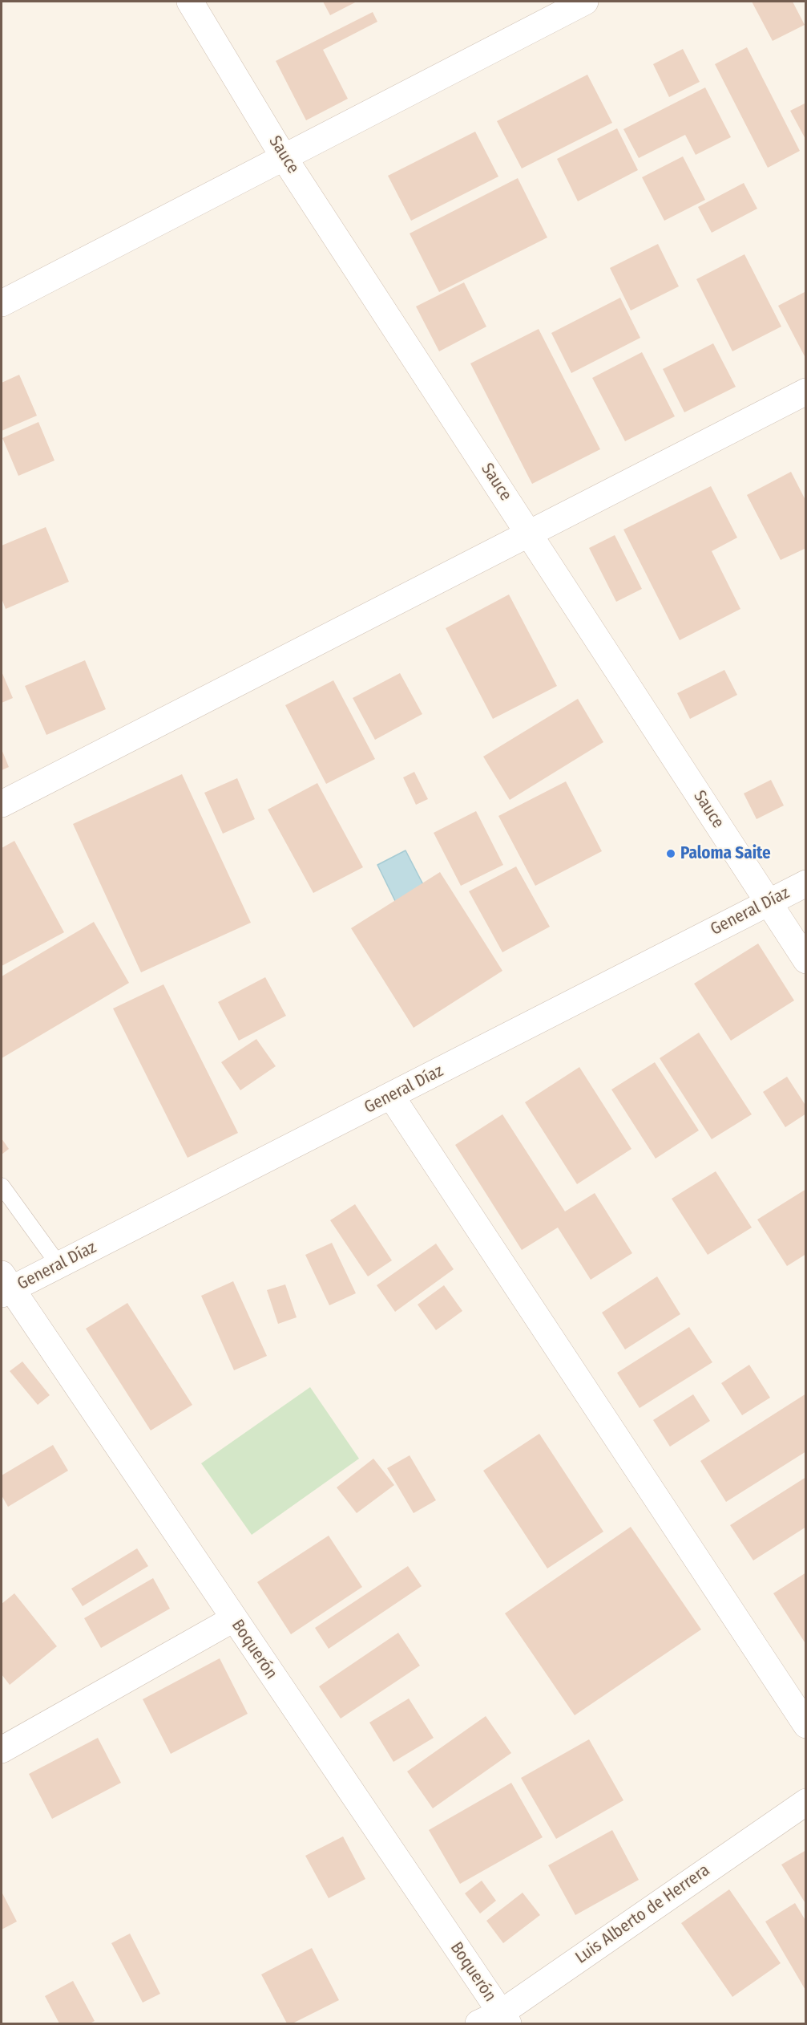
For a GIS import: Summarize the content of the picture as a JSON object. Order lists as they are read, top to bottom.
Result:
{
  "streets": {
    "street": [
      "Sauce",
      "General Díaz",
      "Boquerón",
      "Luis Alberto de Herrera"
    ]
  },
  "crossings": [
    ["Sauce", "General Díaz"],
    ["General Díaz", "Boquerón"],
    ["Boquerón", "Luis Alberto de Herrera"]
  ],
  "places": ["Paloma Saite"]
}
